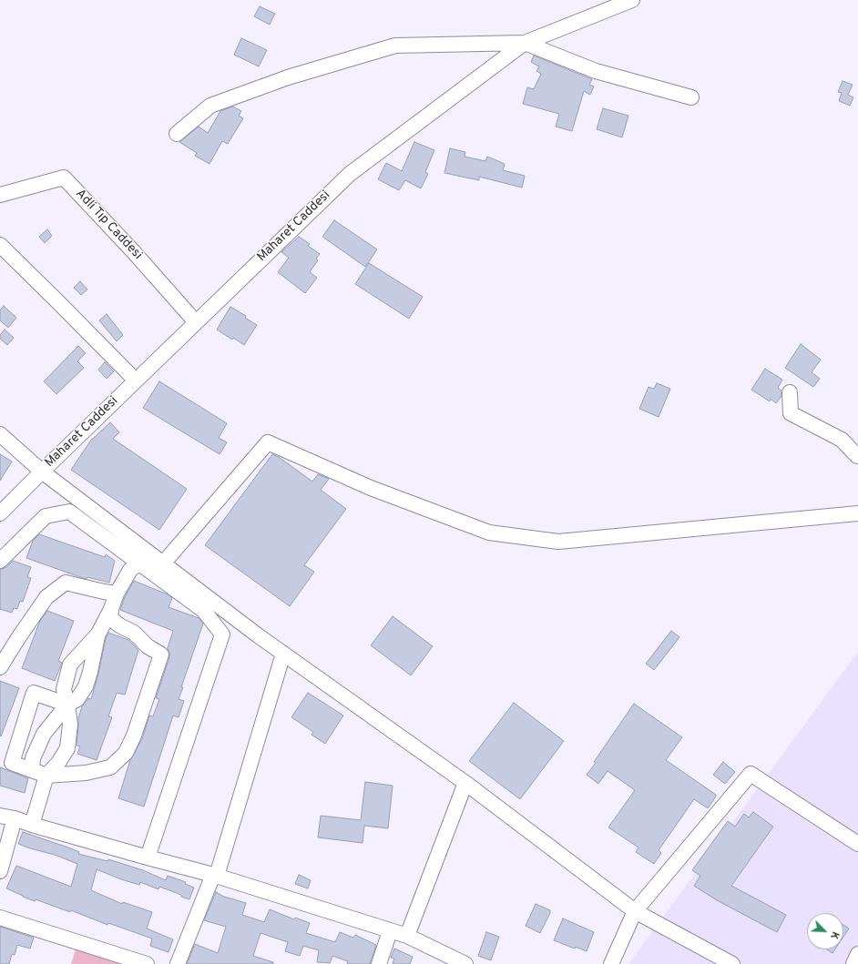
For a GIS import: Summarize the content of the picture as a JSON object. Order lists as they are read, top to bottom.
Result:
{
  "streets": {
    "street": ["Adli Tıp Caddesi", "Maharet Caddesi"]
  },
  "crossings": [
    ["Adli Tıp Caddesi", "Maharet Caddesi"]
  ],
  "north": "bottom right"
}
